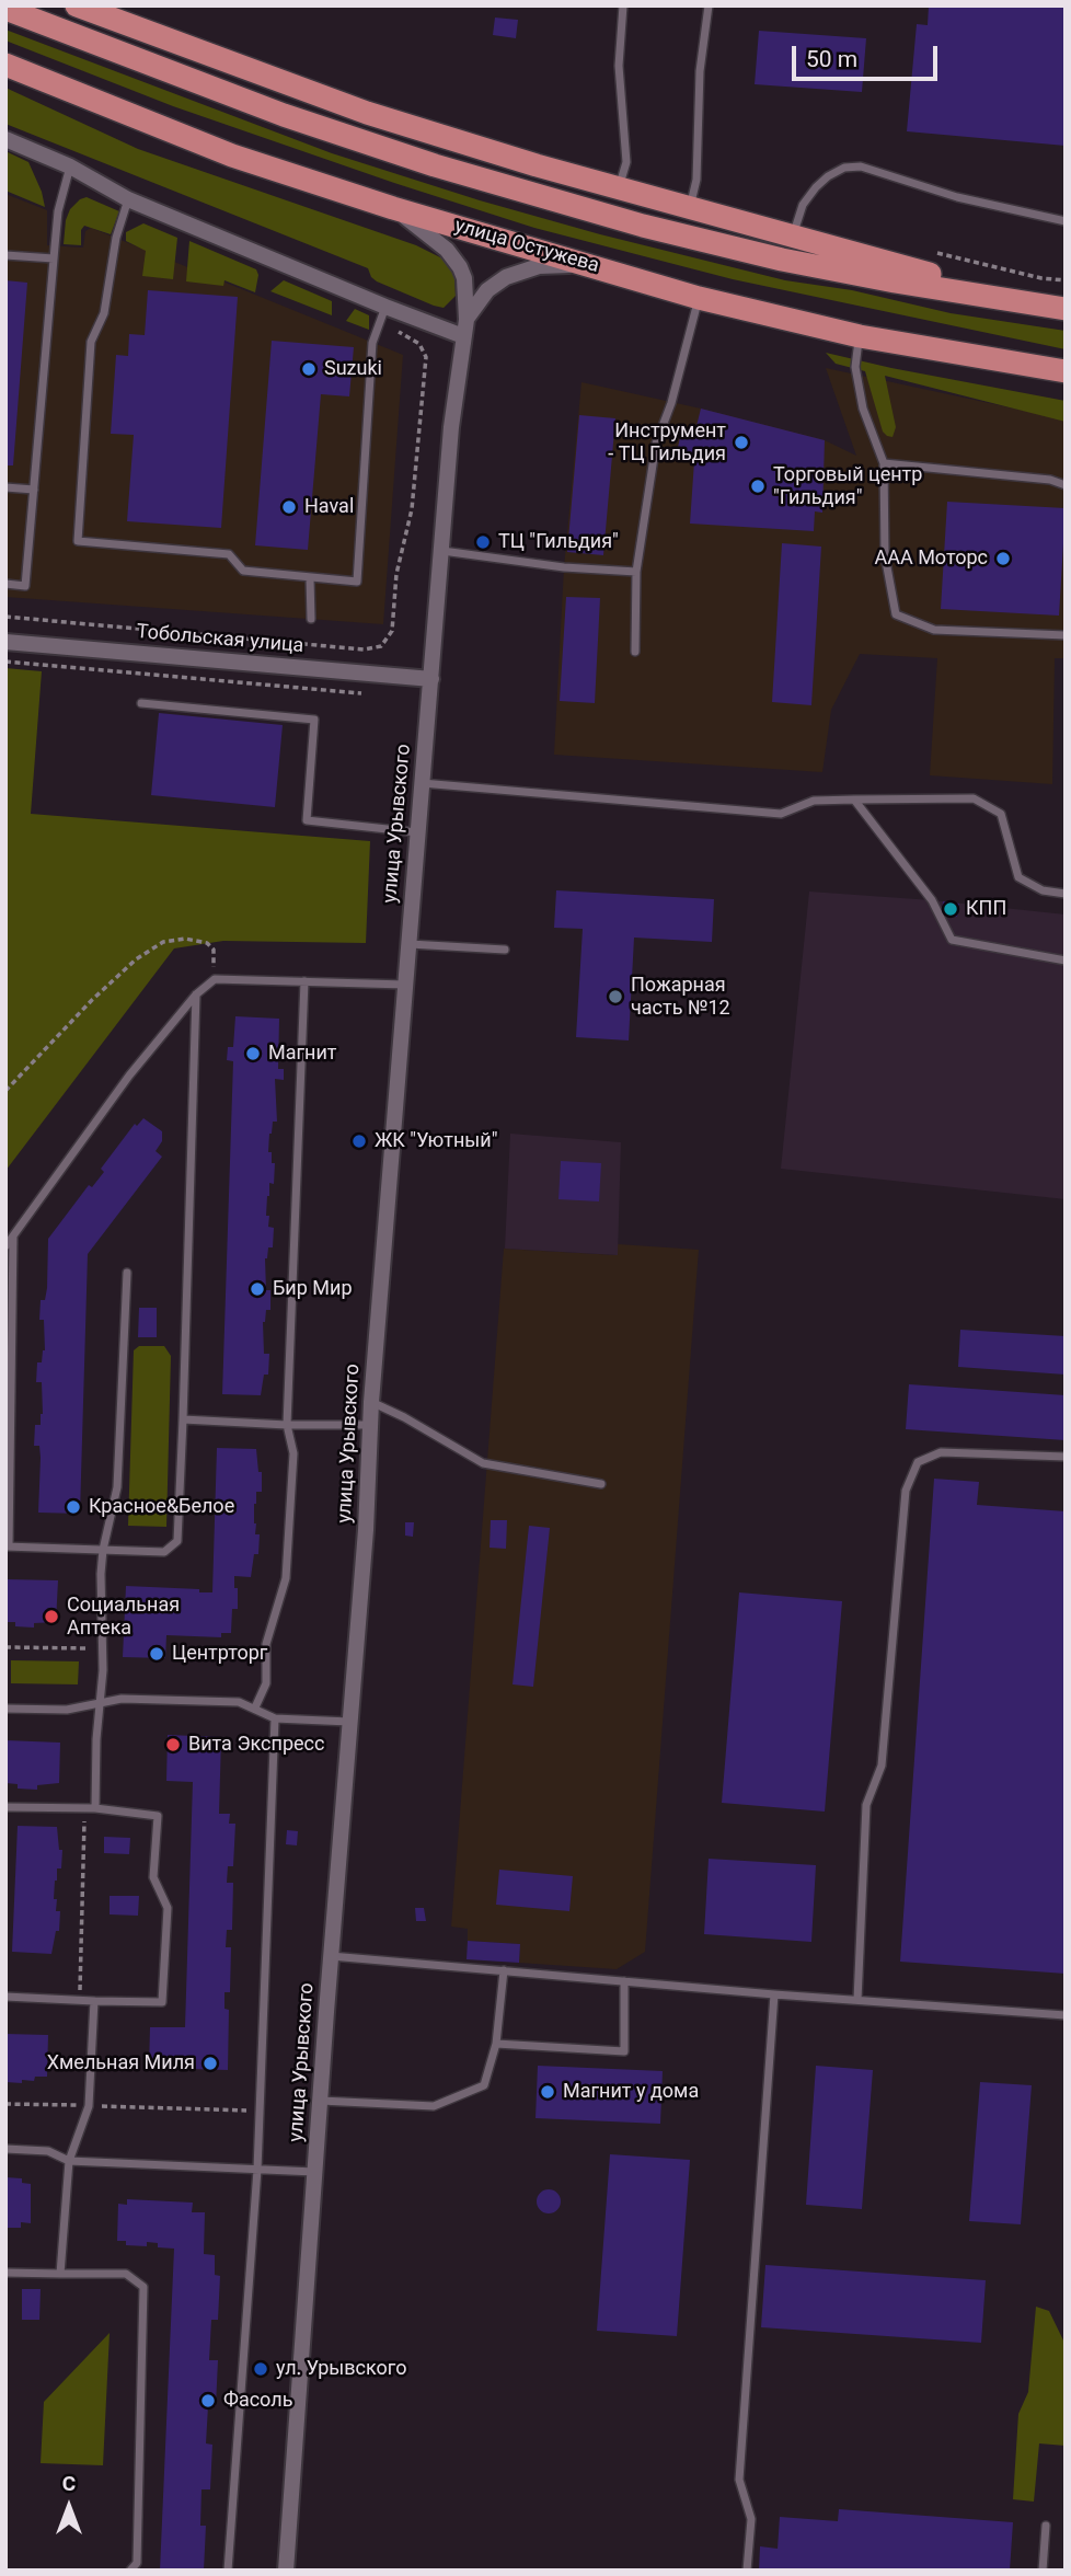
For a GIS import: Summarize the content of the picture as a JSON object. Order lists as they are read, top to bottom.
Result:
{
  "streets": {
    "main road": ["улица Остужева"],
    "street": ["Тобольская улица", "улица Урывского"]
  },
  "crossings": [
    ["улица Остужева", "улица Урывского"],
    ["Тобольская улица", "улица Урывского"]
  ],
  "places": [
    "Suzuki",
    "Инструмент - ТЦ Гильдия",
    "Торговый центр \"Гильдия\"",
    "Haval",
    "ТЦ \"Гильдия\"",
    "ААА Моторс",
    "КПП",
    "Пожарная часть №12",
    "Магнит",
    "ЖК \"Уютный\"",
    "Бир Мир",
    "Красное&Белое",
    "Социальная Аптека",
    "Центрторг",
    "Вита Экспресс",
    "Хмельная Миля",
    "Магнит у дома",
    "ул. Урывского",
    "Фасоль"
  ],
  "scale_bar": "50 m",
  "north": "top"
}
